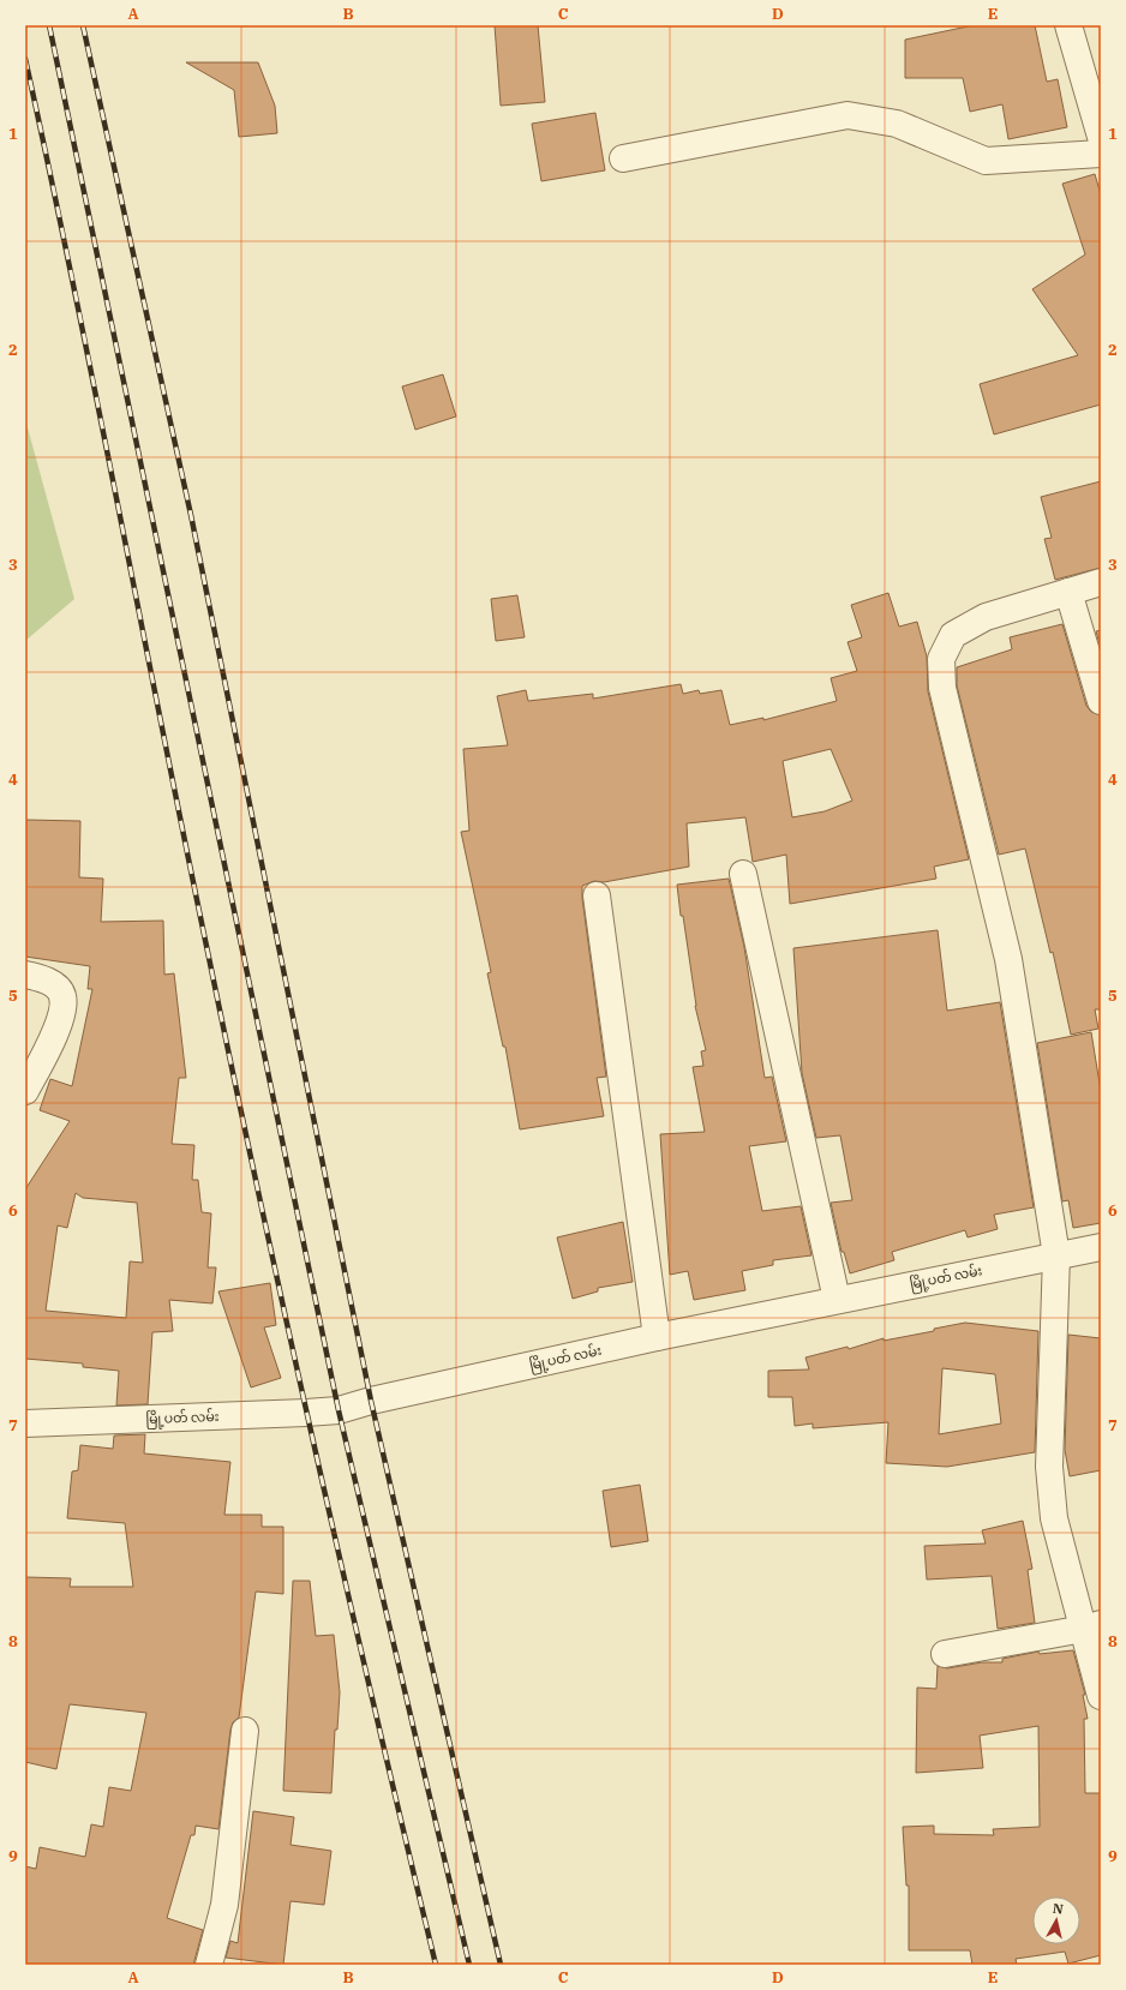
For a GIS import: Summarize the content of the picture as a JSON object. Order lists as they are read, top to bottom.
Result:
{
  "streets": {
    "street": ["မြို့ပတ် လမ်း"]
  },
  "north": "top",
  "grid": {
    "columns": [
      "A",
      "B",
      "C",
      "D",
      "E"
    ],
    "rows": [
      "1",
      "2",
      "3",
      "4",
      "5",
      "6",
      "7",
      "8",
      "9"
    ]
  }
}
